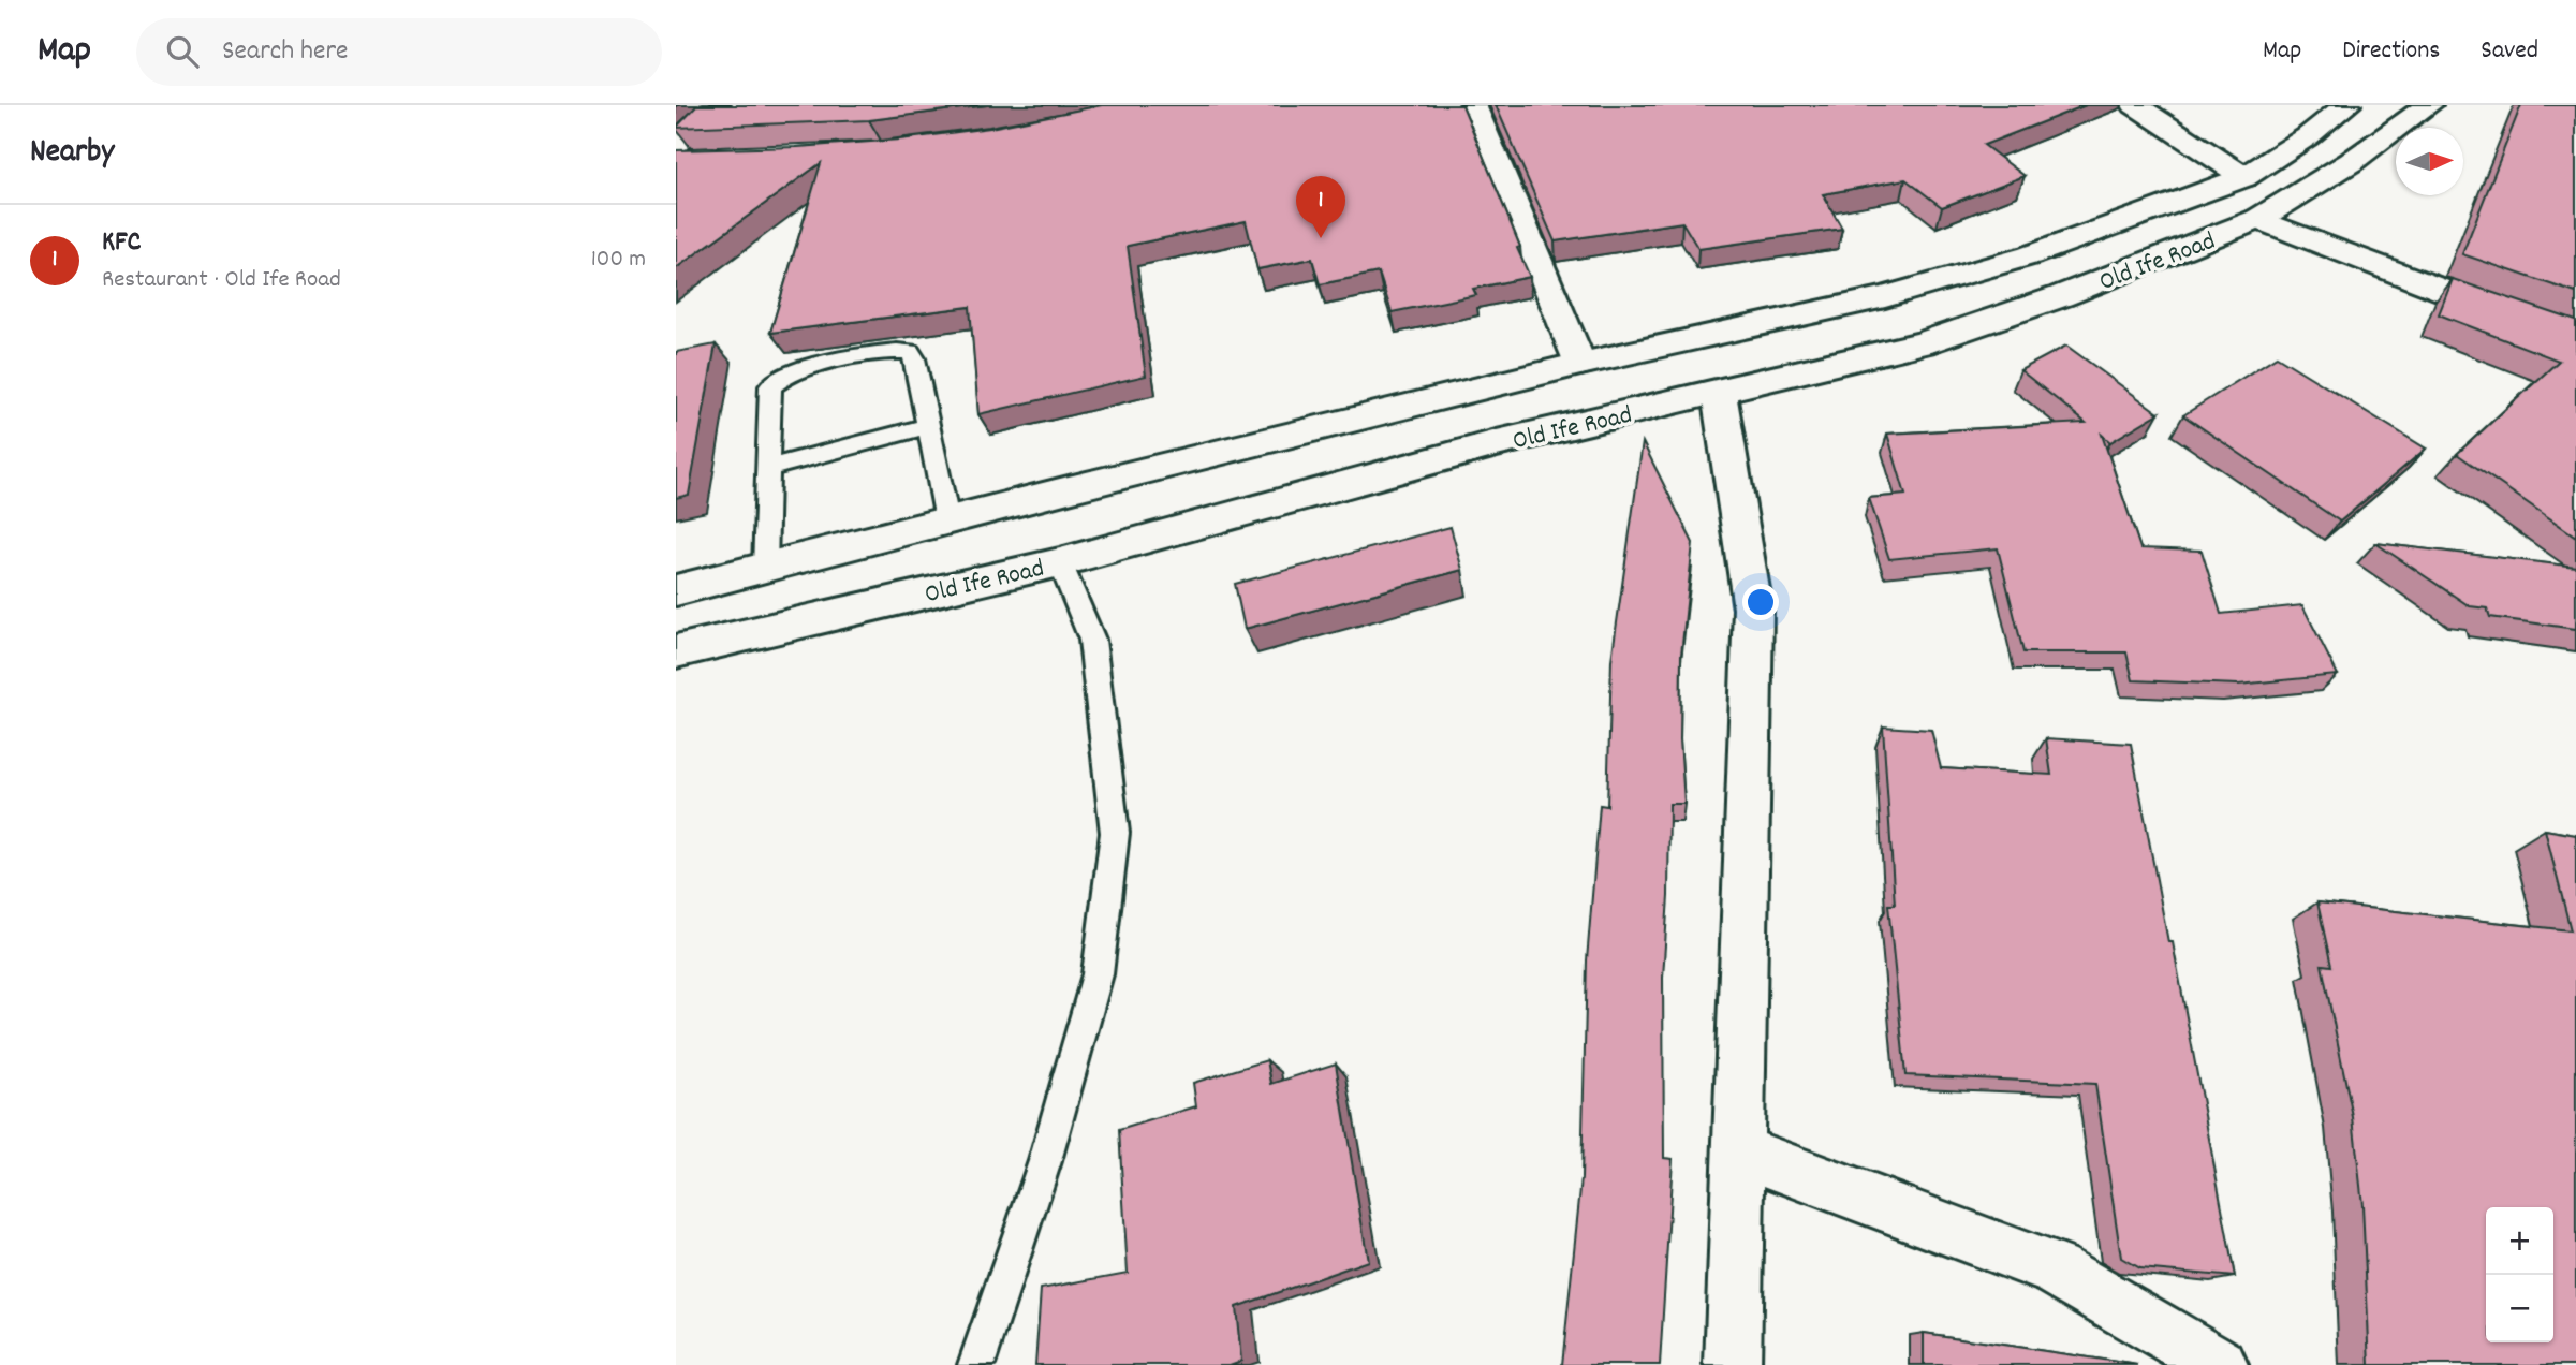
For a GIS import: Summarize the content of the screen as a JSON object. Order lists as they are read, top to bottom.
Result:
{
  "streets": {
    "main road": ["Old Ife Road"]
  },
  "north": "right",
  "page": {
    "header": "Map",
    "search": "Search here",
    "nav": ["Map", "Directions", "Saved"],
    "heading": "Nearby",
    "pins": "1",
    "list": [
      {
        "mark": "1",
        "name": "KFC",
        "note": "Restaurant · Old Ife Road",
        "value": "100 m"
      }
    ],
    "map_buttons": ["+", "−"]
  }
}
